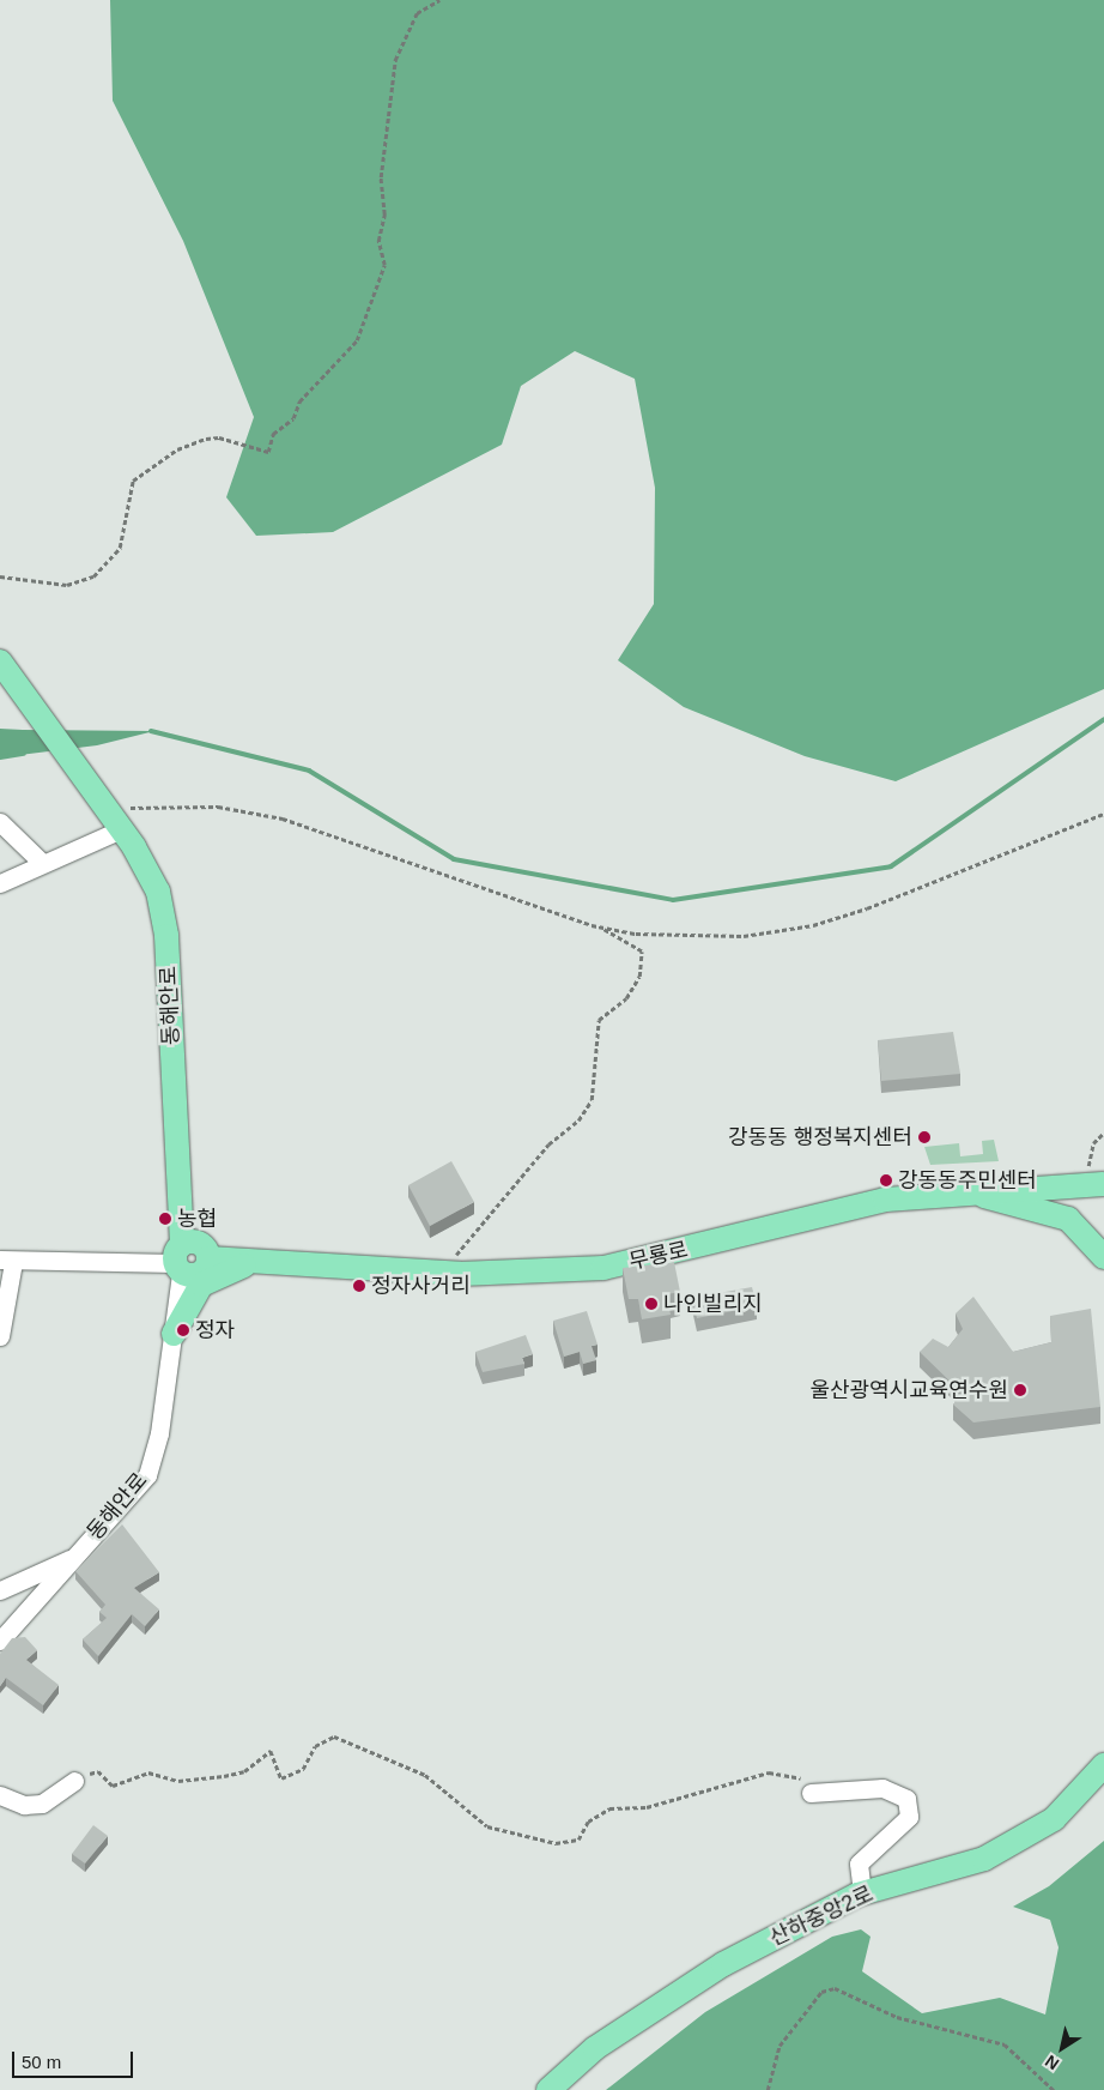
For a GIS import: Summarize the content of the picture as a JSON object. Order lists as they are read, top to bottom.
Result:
{
  "streets": {
    "main road": ["동해안로", "무룡로", "산하중앙2로"]
  },
  "crossings": [
    ["동해안로", "무룡로"]
  ],
  "places": [
    "강동동 행정복지센터",
    "강동동주민센터",
    "농협",
    "정자사거리",
    "나인빌리지",
    "정자",
    "울산광역시교육연수원"
  ],
  "scale_bar": "50 m",
  "north": "bottom left"
}
